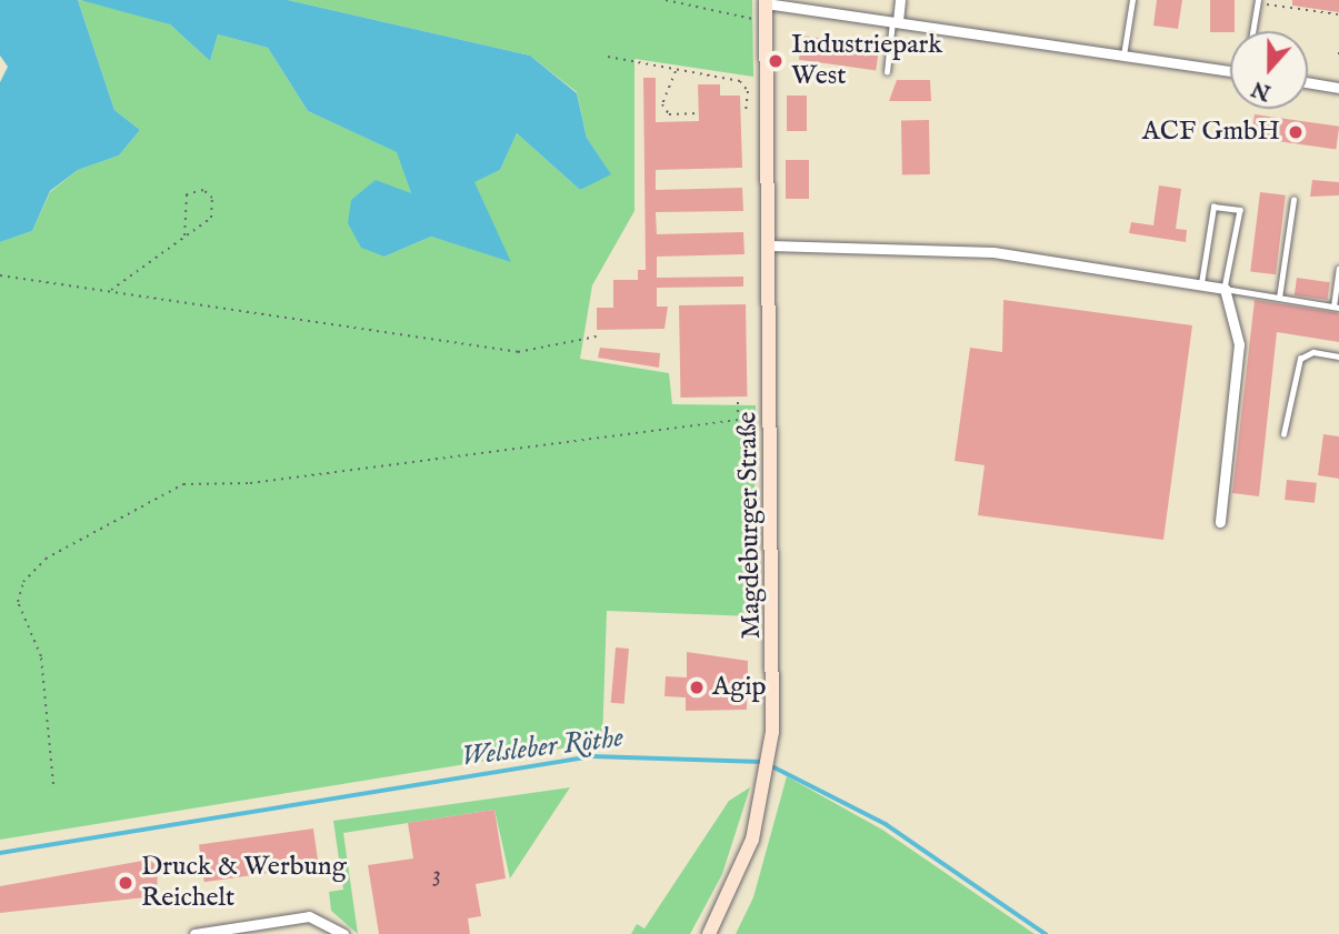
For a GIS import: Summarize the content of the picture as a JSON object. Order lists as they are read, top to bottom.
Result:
{
  "streets": {
    "main road": ["Magdeburger Straße"]
  },
  "water": ["Welsleber Röthe"],
  "places": [
    "Industriepark West",
    "ACF GmbH",
    "Agip",
    "Druck & Werbung Reichelt"
  ],
  "house_numbers": ["3"],
  "north": "bottom"
}
